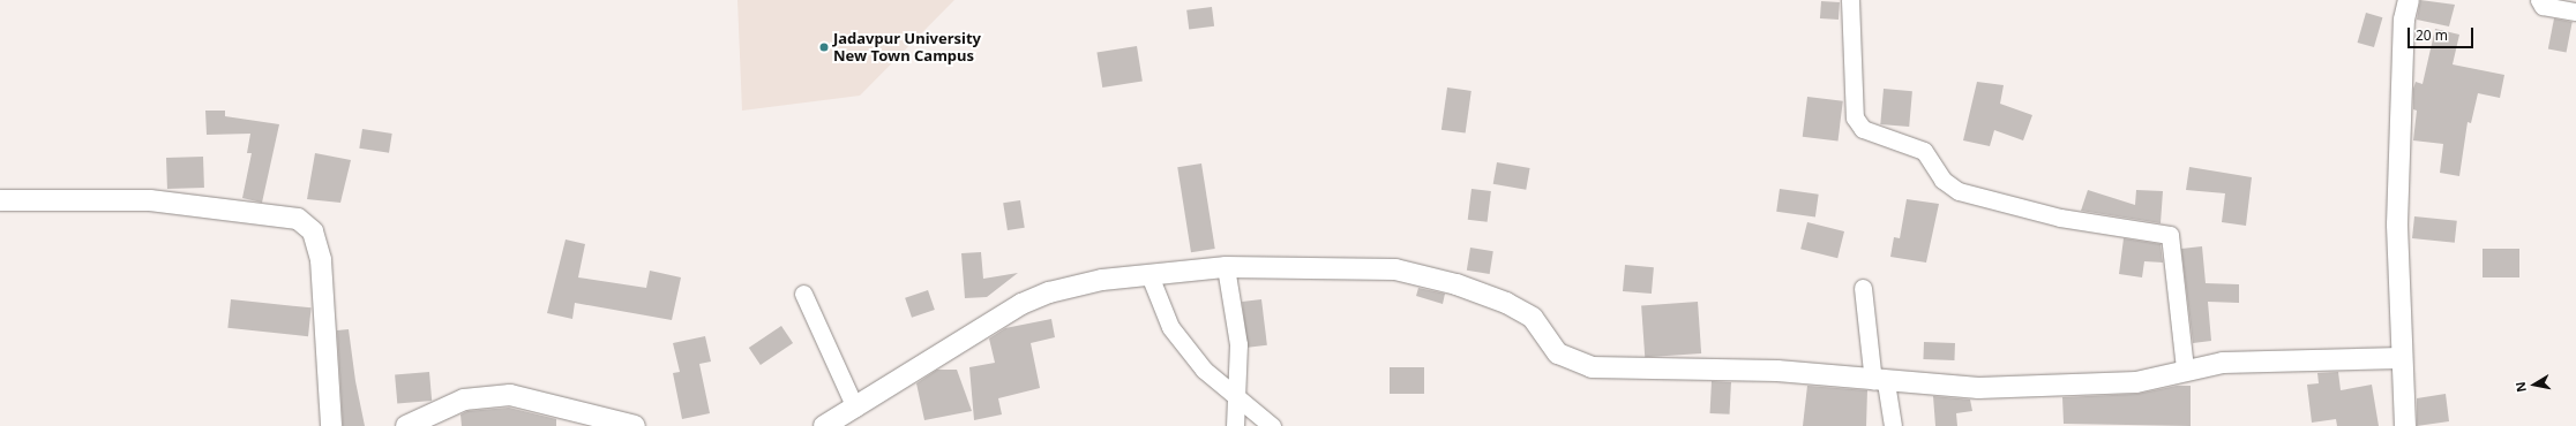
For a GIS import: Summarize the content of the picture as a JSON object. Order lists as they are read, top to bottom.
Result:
{
  "places": ["Jadavpur University New Town Campus"],
  "scale_bar": "20 m",
  "north": "left"
}
